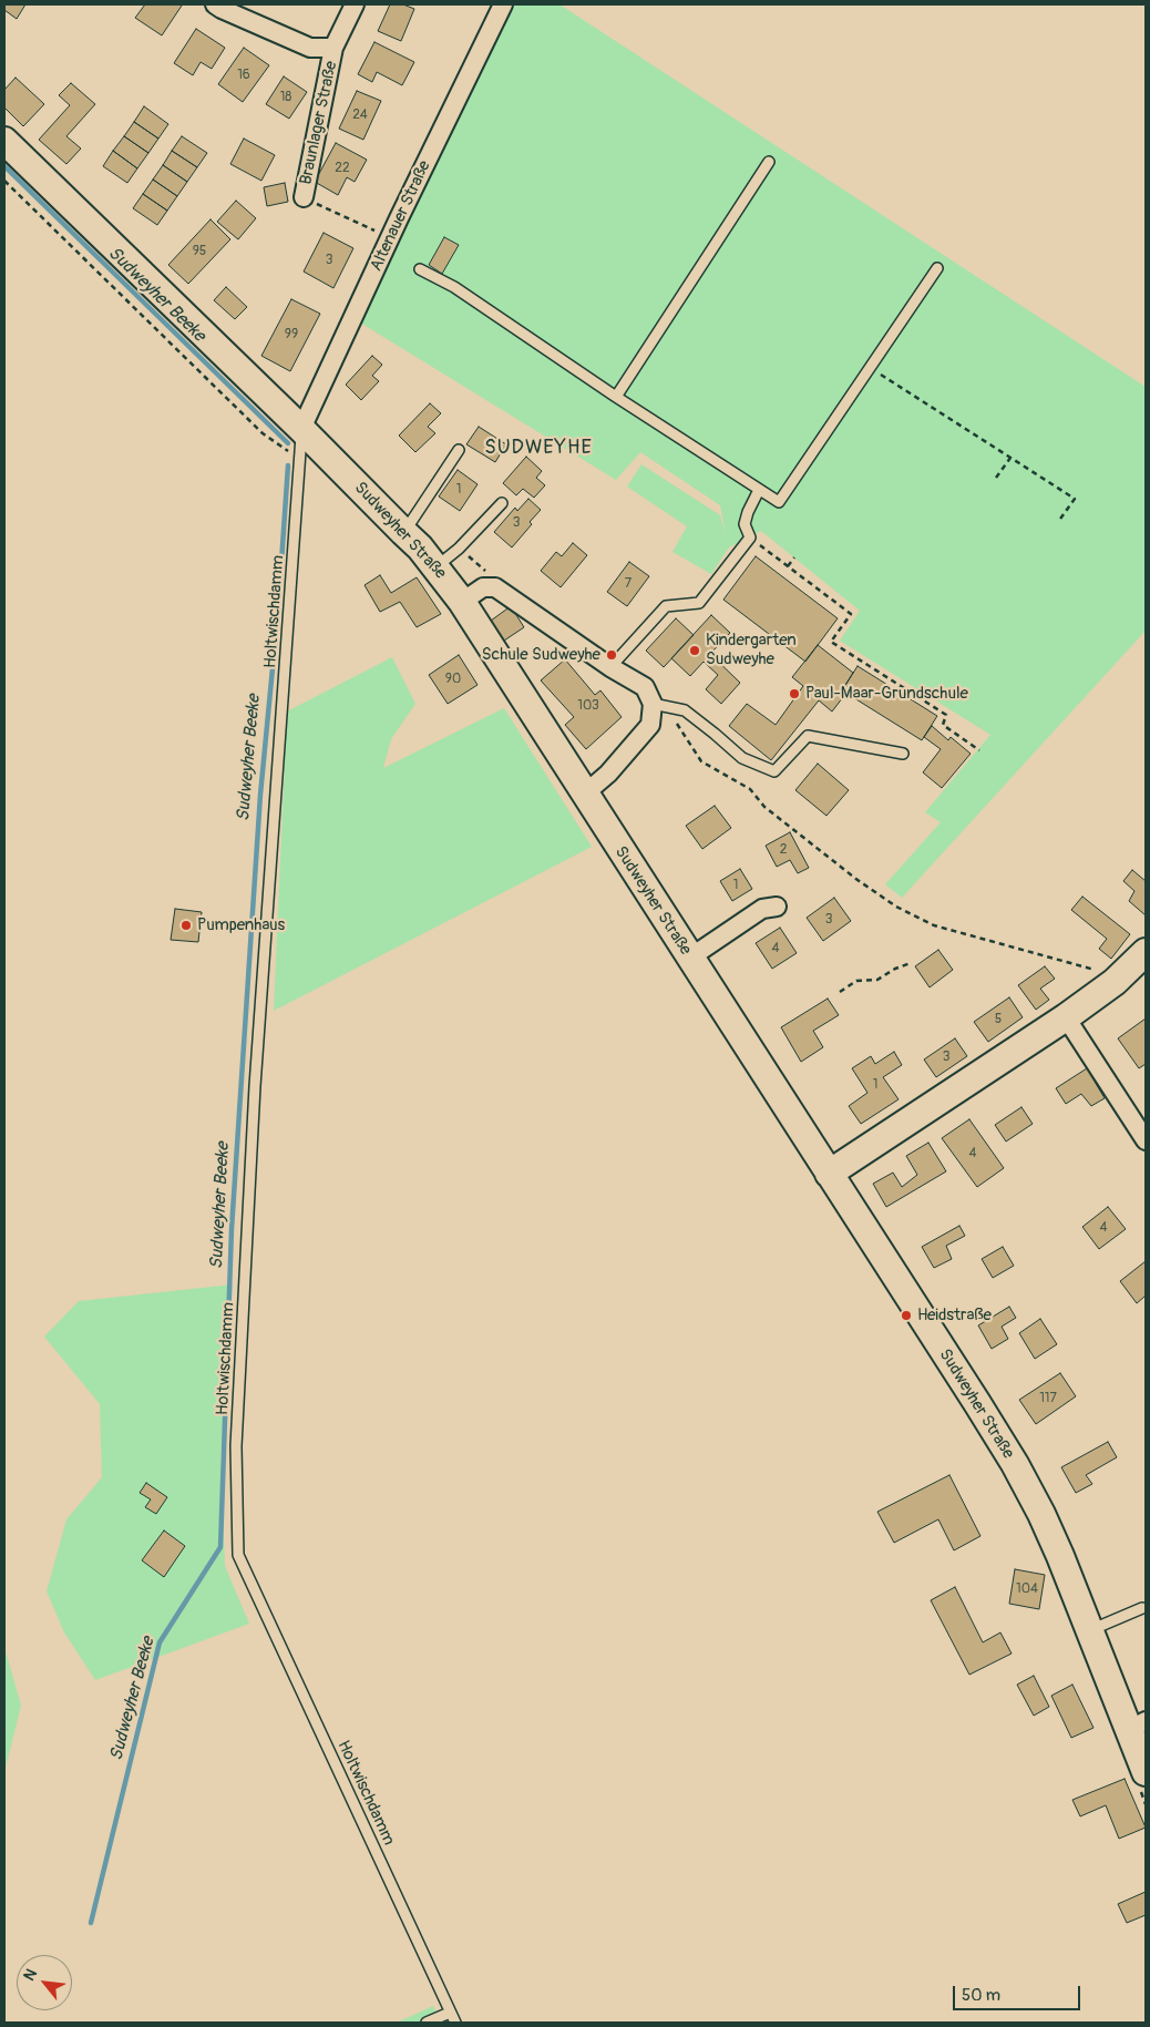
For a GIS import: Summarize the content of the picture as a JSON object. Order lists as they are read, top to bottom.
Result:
{
  "streets": {
    "main road": ["Sudweyher Straße"],
    "street": ["Braunlager Straße", "Altenauer Straße"],
    "lane": ["Holtwischdamm"]
  },
  "crossings": [
    ["Altenauer Straße", "Sudweyher Straße"],
    ["Altenauer Straße", "Holtwischdamm"],
    ["Sudweyher Straße", "Holtwischdamm"]
  ],
  "districts": ["SUDWEYHE"],
  "water": ["Sudweyher Beeke"],
  "places": [
    "Kindergarten Sudweyhe",
    "Schule Sudweyhe",
    "Paul-Maar-Grundschule",
    "Pumpenhaus",
    "Heidstraße"
  ],
  "house_numbers": [
    "16",
    "18",
    "24",
    "22",
    "95",
    "3",
    "99",
    "1",
    "3",
    "7",
    "90",
    "103",
    "2",
    "1",
    "3",
    "4",
    "5",
    "3",
    "1",
    "4",
    "4",
    "117",
    "104"
  ],
  "scale_bar": "50 m",
  "north": "top left"
}
